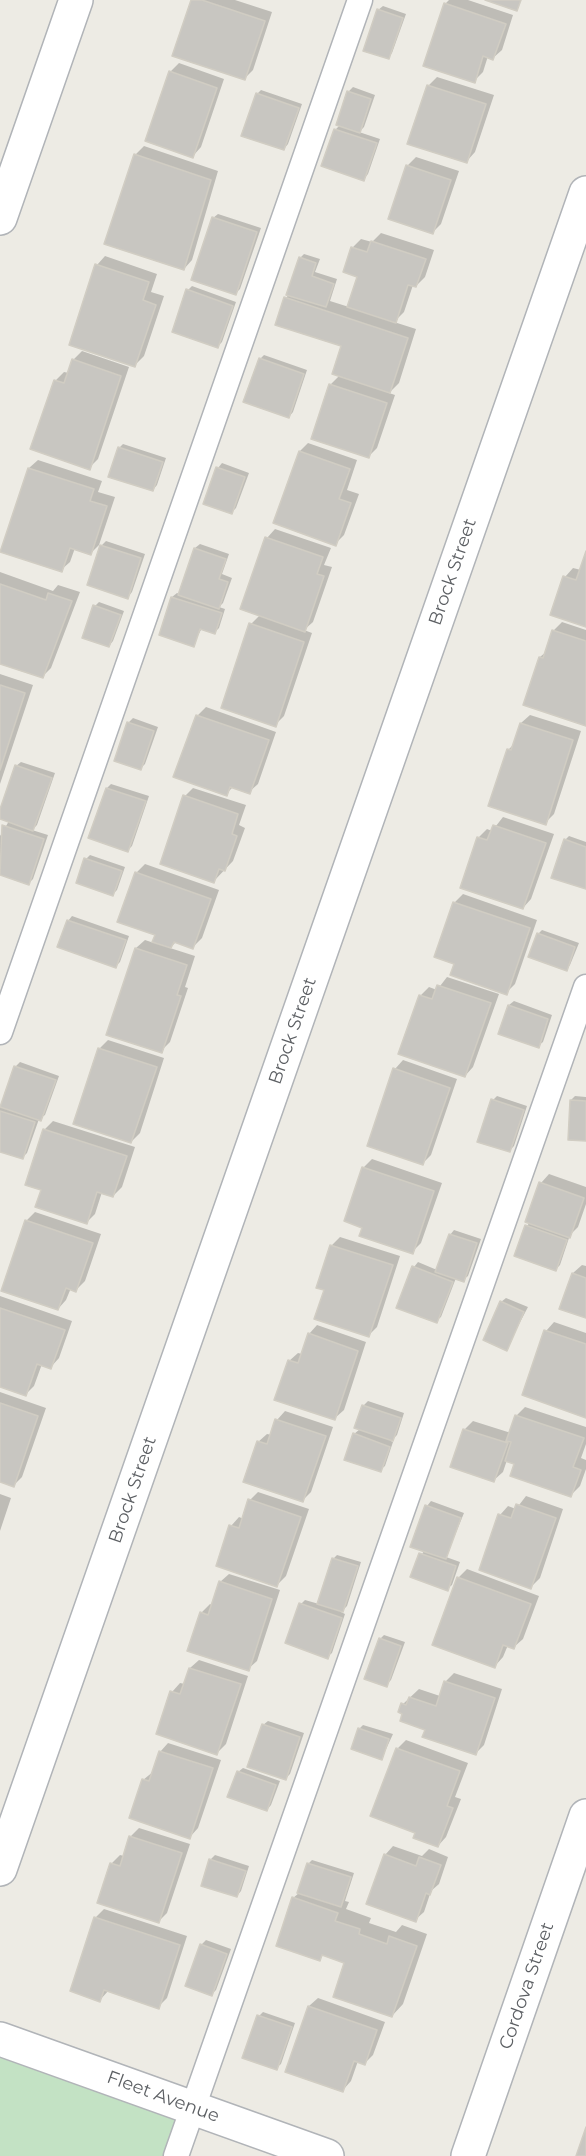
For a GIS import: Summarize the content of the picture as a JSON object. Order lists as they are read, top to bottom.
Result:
{
  "streets": {
    "street": ["Brock Street", "Cordova Street", "Fleet Avenue"]
  }
}
